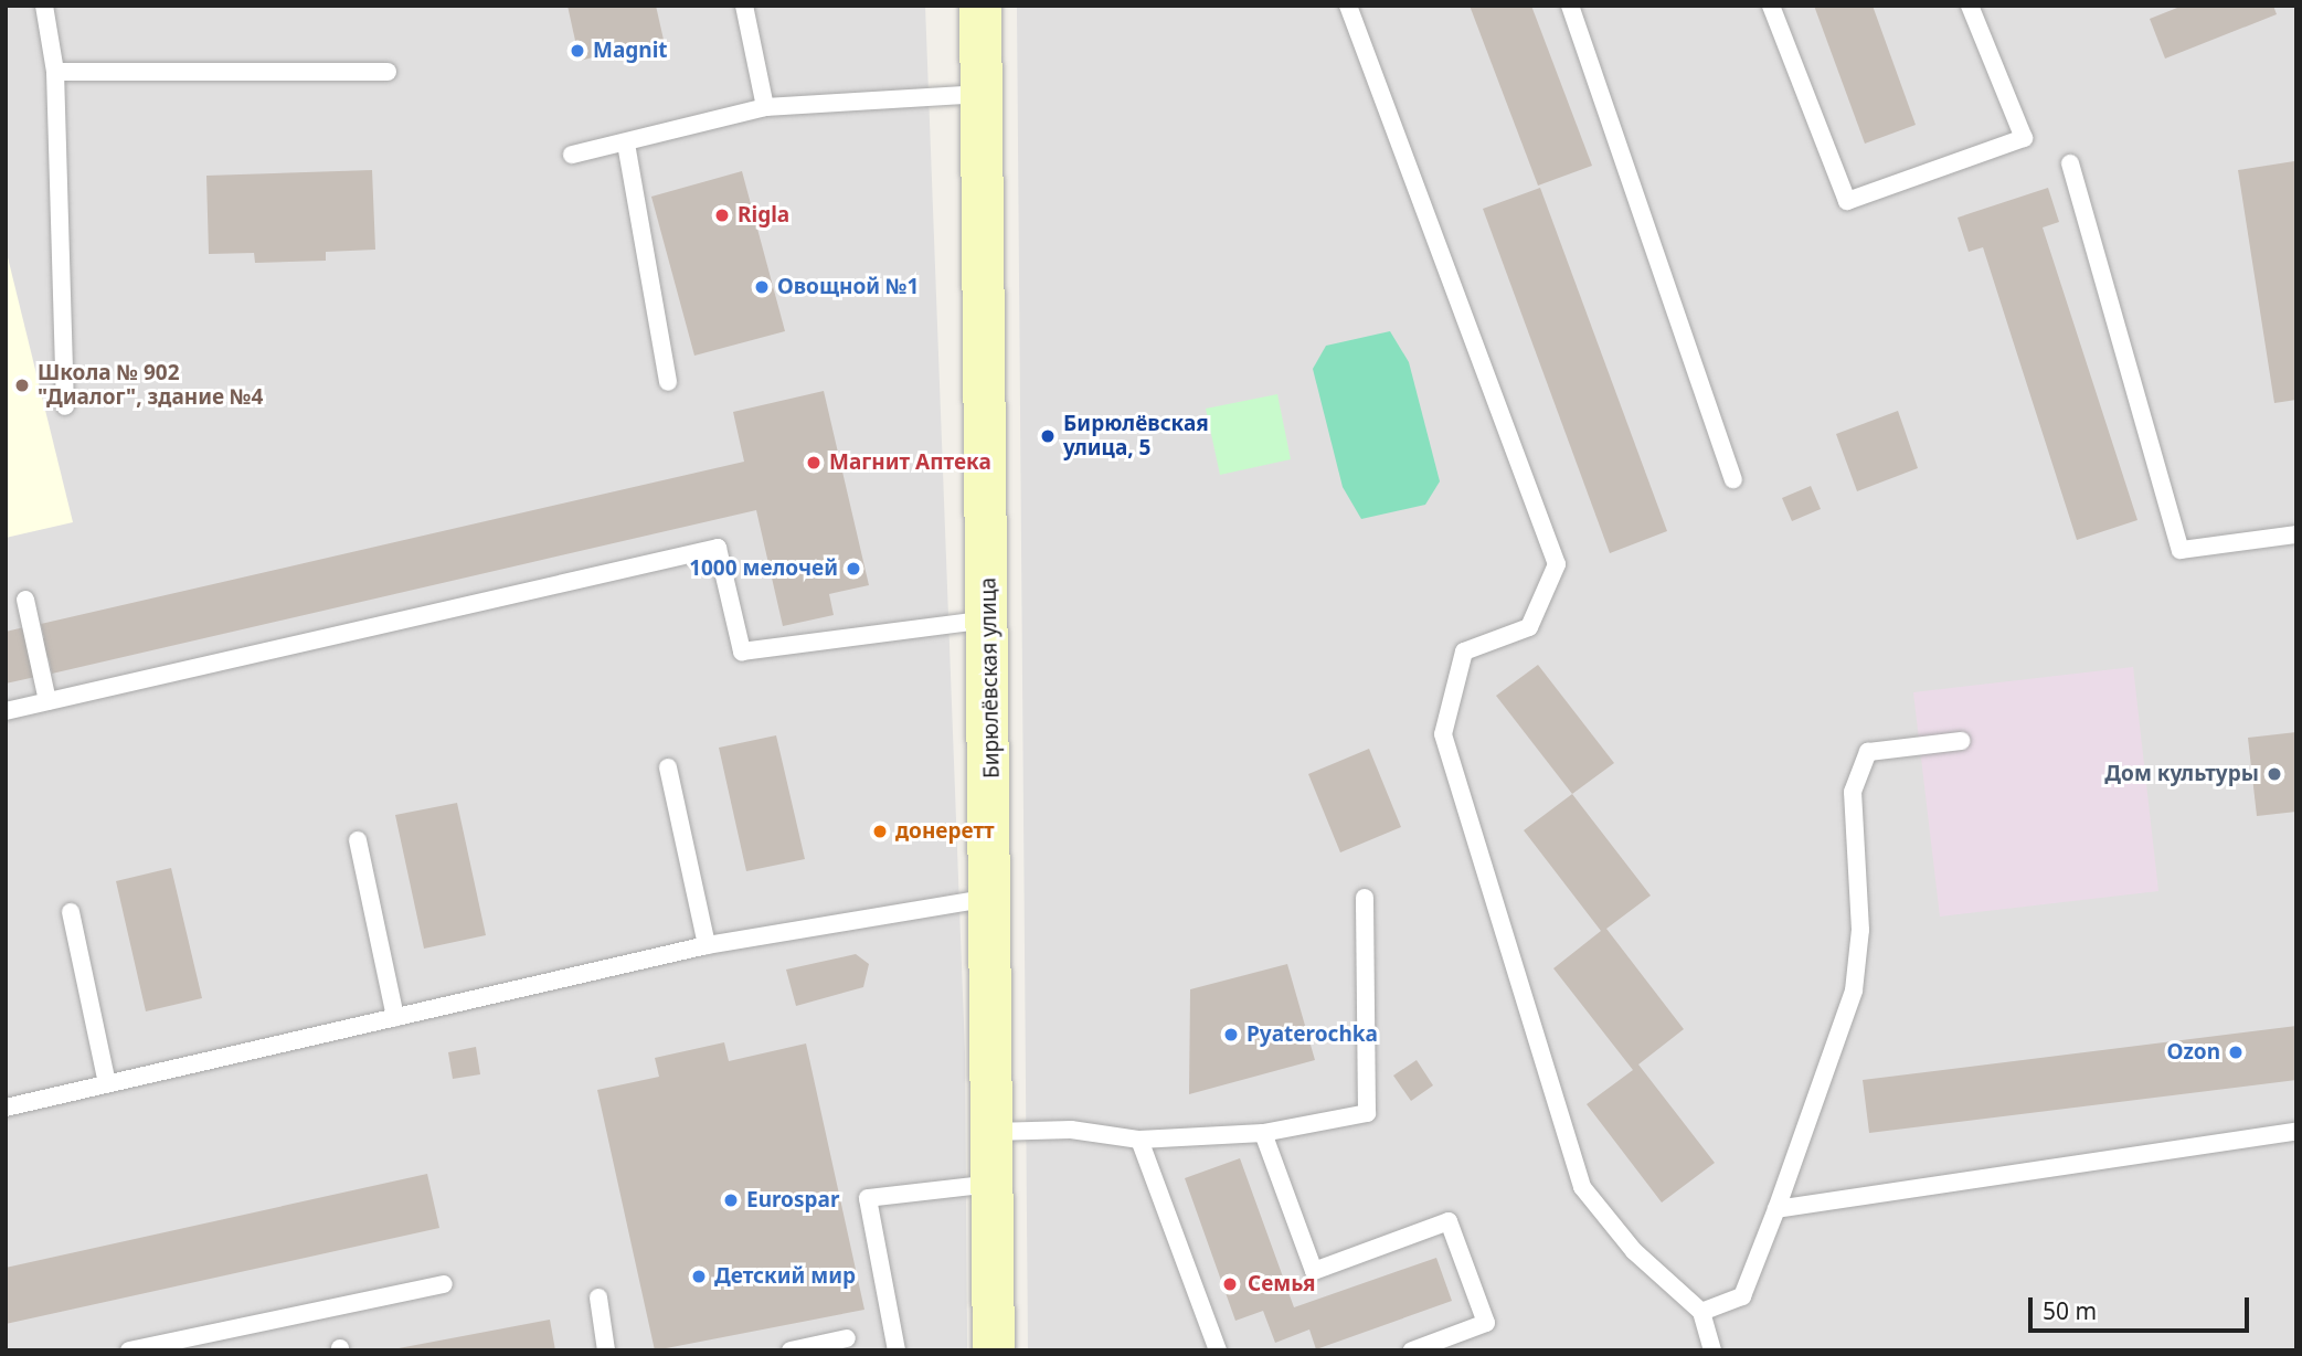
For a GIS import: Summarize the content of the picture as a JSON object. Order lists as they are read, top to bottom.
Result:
{
  "streets": {
    "street": ["Бирюлёвская улица"]
  },
  "places": [
    "Magnit",
    "Rigla",
    "Овощной №1",
    "Школа № 902 \"Диалог\", здание №4",
    "Бирюлёвская улица, 5",
    "Магнит Аптека",
    "1000 мелочей",
    "Дом культуры",
    "донеретт",
    "Pyaterochka",
    "Ozon",
    "Eurospar",
    "Детский мир",
    "Семья"
  ],
  "scale_bar": "50 m"
}
